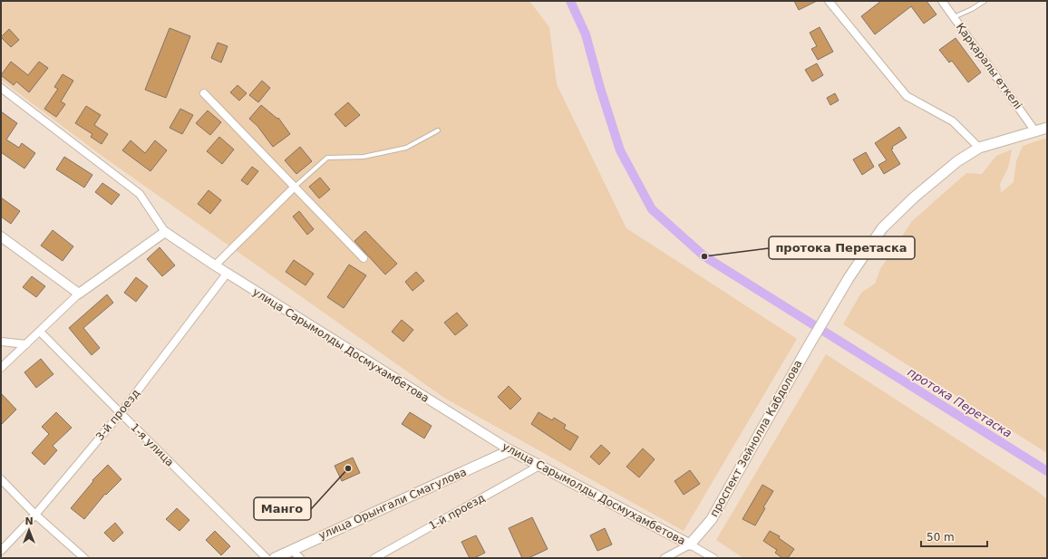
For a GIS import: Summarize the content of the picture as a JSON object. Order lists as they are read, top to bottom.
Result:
{
  "streets": {
    "main road": ["улица Сарымолды Досмухамбетова", "проспект Зейнолла Кабдолова", "улица Орынгали Смагулова"],
    "street": [
      "Қарқаралы өткелі",
      "3-й проезд",
      "1-я улица",
      "1-й проезд"
    ]
  },
  "crossings": [
    ["улица Сарымолды Досмухамбетова", "3-й проезд"],
    ["улица Сарымолды Досмухамбетова", "проспект Зейнолла Кабдолова"],
    ["улица Сарымолды Досмухамбетова", "улица Орынгали Смагулова"],
    ["улица Сарымолды Досмухамбетова", "1-й проезд"],
    ["3-й проезд", "1-я улица"]
  ],
  "water": ["протока Перетаска"],
  "places": ["протока Перетаска", "Манго"],
  "scale_bar": "50 m",
  "north": "top"
}
